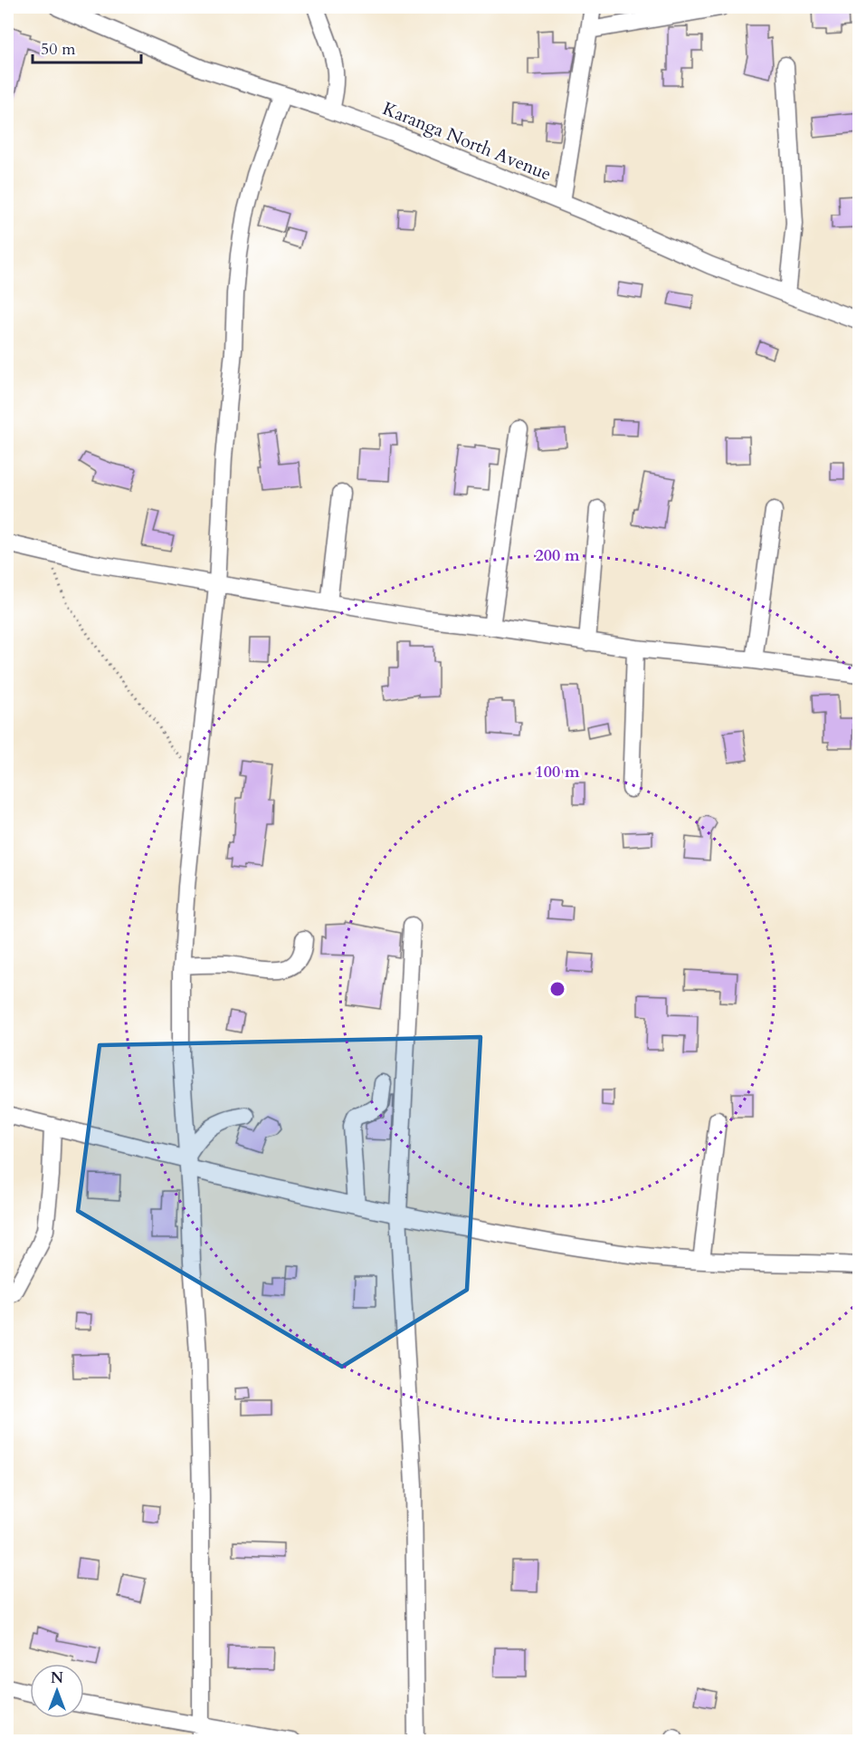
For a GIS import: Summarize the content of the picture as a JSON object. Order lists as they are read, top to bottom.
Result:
{
  "streets": {
    "street": ["Karanga North Avenue"]
  },
  "scale_bar": "50 m",
  "north": "top",
  "rings": ["200 m", "100 m"]
}
